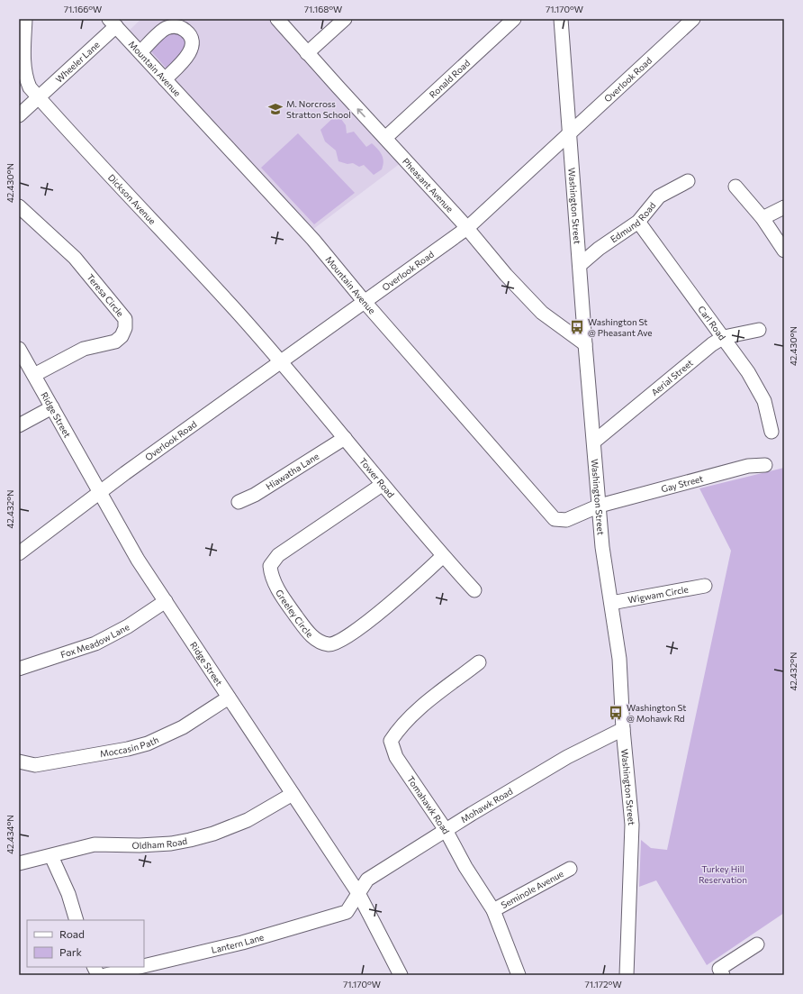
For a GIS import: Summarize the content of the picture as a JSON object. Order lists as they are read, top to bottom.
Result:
{
  "streets": {
    "street": [
      "Wheeler Lane",
      "Mountain Avenue",
      "Ronald Road",
      "Overlook Road",
      "Pheasant Avenue",
      "Dickson Avenue",
      "Washington Street",
      "Edmund Road",
      "Teresa Circle",
      "Carl Road",
      "Aerial Street",
      "Ridge Street",
      "Hiawatha Lane",
      "Tower Road",
      "Gay Street",
      "Wigwam Circle",
      "Greeley Circle",
      "Fox Meadow Lane",
      "Moccasin Path",
      "Mohawk Road",
      "Tomahawk Road",
      "Oldham Road",
      "Seminole Avenue",
      "Lantern Lane"
    ]
  },
  "crossings": [
    ["Wheeler Lane", "Mountain Avenue"],
    ["Wheeler Lane", "Dickson Avenue"],
    ["Mountain Avenue", "Overlook Road"],
    ["Mountain Avenue", "Washington Street"],
    ["Mountain Avenue", "Gay Street"],
    ["Ronald Road", "Pheasant Avenue"],
    ["Overlook Road", "Pheasant Avenue"],
    ["Overlook Road", "Dickson Avenue"],
    ["Overlook Road", "Washington Street"],
    ["Overlook Road", "Ridge Street"],
    ["Overlook Road", "Tower Road"],
    ["Pheasant Avenue", "Washington Street"],
    ["Dickson Avenue", "Tower Road"],
    ["Washington Street", "Edmund Road"],
    ["Washington Street", "Aerial Street"],
    ["Washington Street", "Gay Street"],
    ["Washington Street", "Wigwam Circle"],
    ["Washington Street", "Mohawk Road"],
    ["Edmund Road", "Carl Road"],
    ["Teresa Circle", "Ridge Street"],
    ["Carl Road", "Aerial Street"],
    ["Ridge Street", "Fox Meadow Lane"],
    ["Ridge Street", "Moccasin Path"],
    ["Ridge Street", "Mohawk Road"],
    ["Ridge Street", "Oldham Road"],
    ["Ridge Street", "Lantern Lane"],
    ["Hiawatha Lane", "Tower Road"],
    ["Tower Road", "Greeley Circle"],
    ["Mohawk Road", "Tomahawk Road"],
    ["Mohawk Road", "Lantern Lane"],
    ["Tomahawk Road", "Seminole Avenue"]
  ],
  "parks": ["Turkey Hill Reservation"],
  "places": {
    "school or university": ["M. Norcross Stratton School"],
    "bus stop": ["Washington St @ Pheasant Ave", "Washington St @ Mohawk Rd"]
  },
  "legend": ["Road", "Park"],
  "coordinates": [
    "71.166°W",
    "71.168°W",
    "71.170°W",
    "42.430°N",
    "42.432°N",
    "42.434°N",
    "71.172°W"
  ]
}
